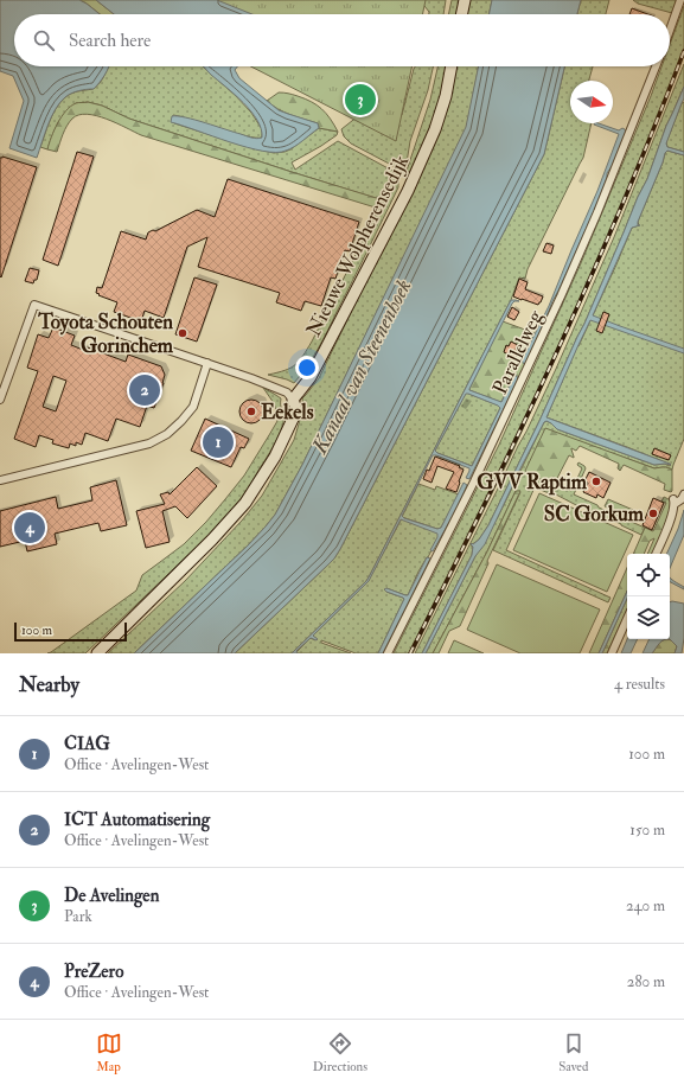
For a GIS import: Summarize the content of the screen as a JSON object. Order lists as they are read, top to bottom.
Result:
{
  "streets": {
    "street": ["Nieuwe Wolpherensedijk", "Parallelweg"]
  },
  "water": ["Kanaal van Steenenhoek"],
  "places": [
    "Toyota Schouten Gorinchem",
    "Eekels",
    "GVV Raptim",
    "SC Gorkum"
  ],
  "scale_bar": "100 m",
  "north": "right",
  "page": {
    "search": "Search here",
    "pins": [
      "3",
      "2",
      "1",
      "4"
    ],
    "scale": "100 m",
    "heading": ["Nearby", "4 results"],
    "list": [
      {
        "mark": "1",
        "name": "CIAG",
        "note": "Office · Avelingen-West",
        "value": "100 m"
      },
      {
        "mark": "2",
        "name": "ICT Automatisering",
        "note": "Office · Avelingen-West",
        "value": "150 m"
      },
      {
        "mark": "3",
        "name": "De Avelingen",
        "note": "Park",
        "value": "240 m"
      },
      {
        "mark": "4",
        "name": "PreZero",
        "note": "Office · Avelingen-West",
        "value": "280 m"
      }
    ],
    "nav": ["Map", "Directions", "Saved"]
  }
}
